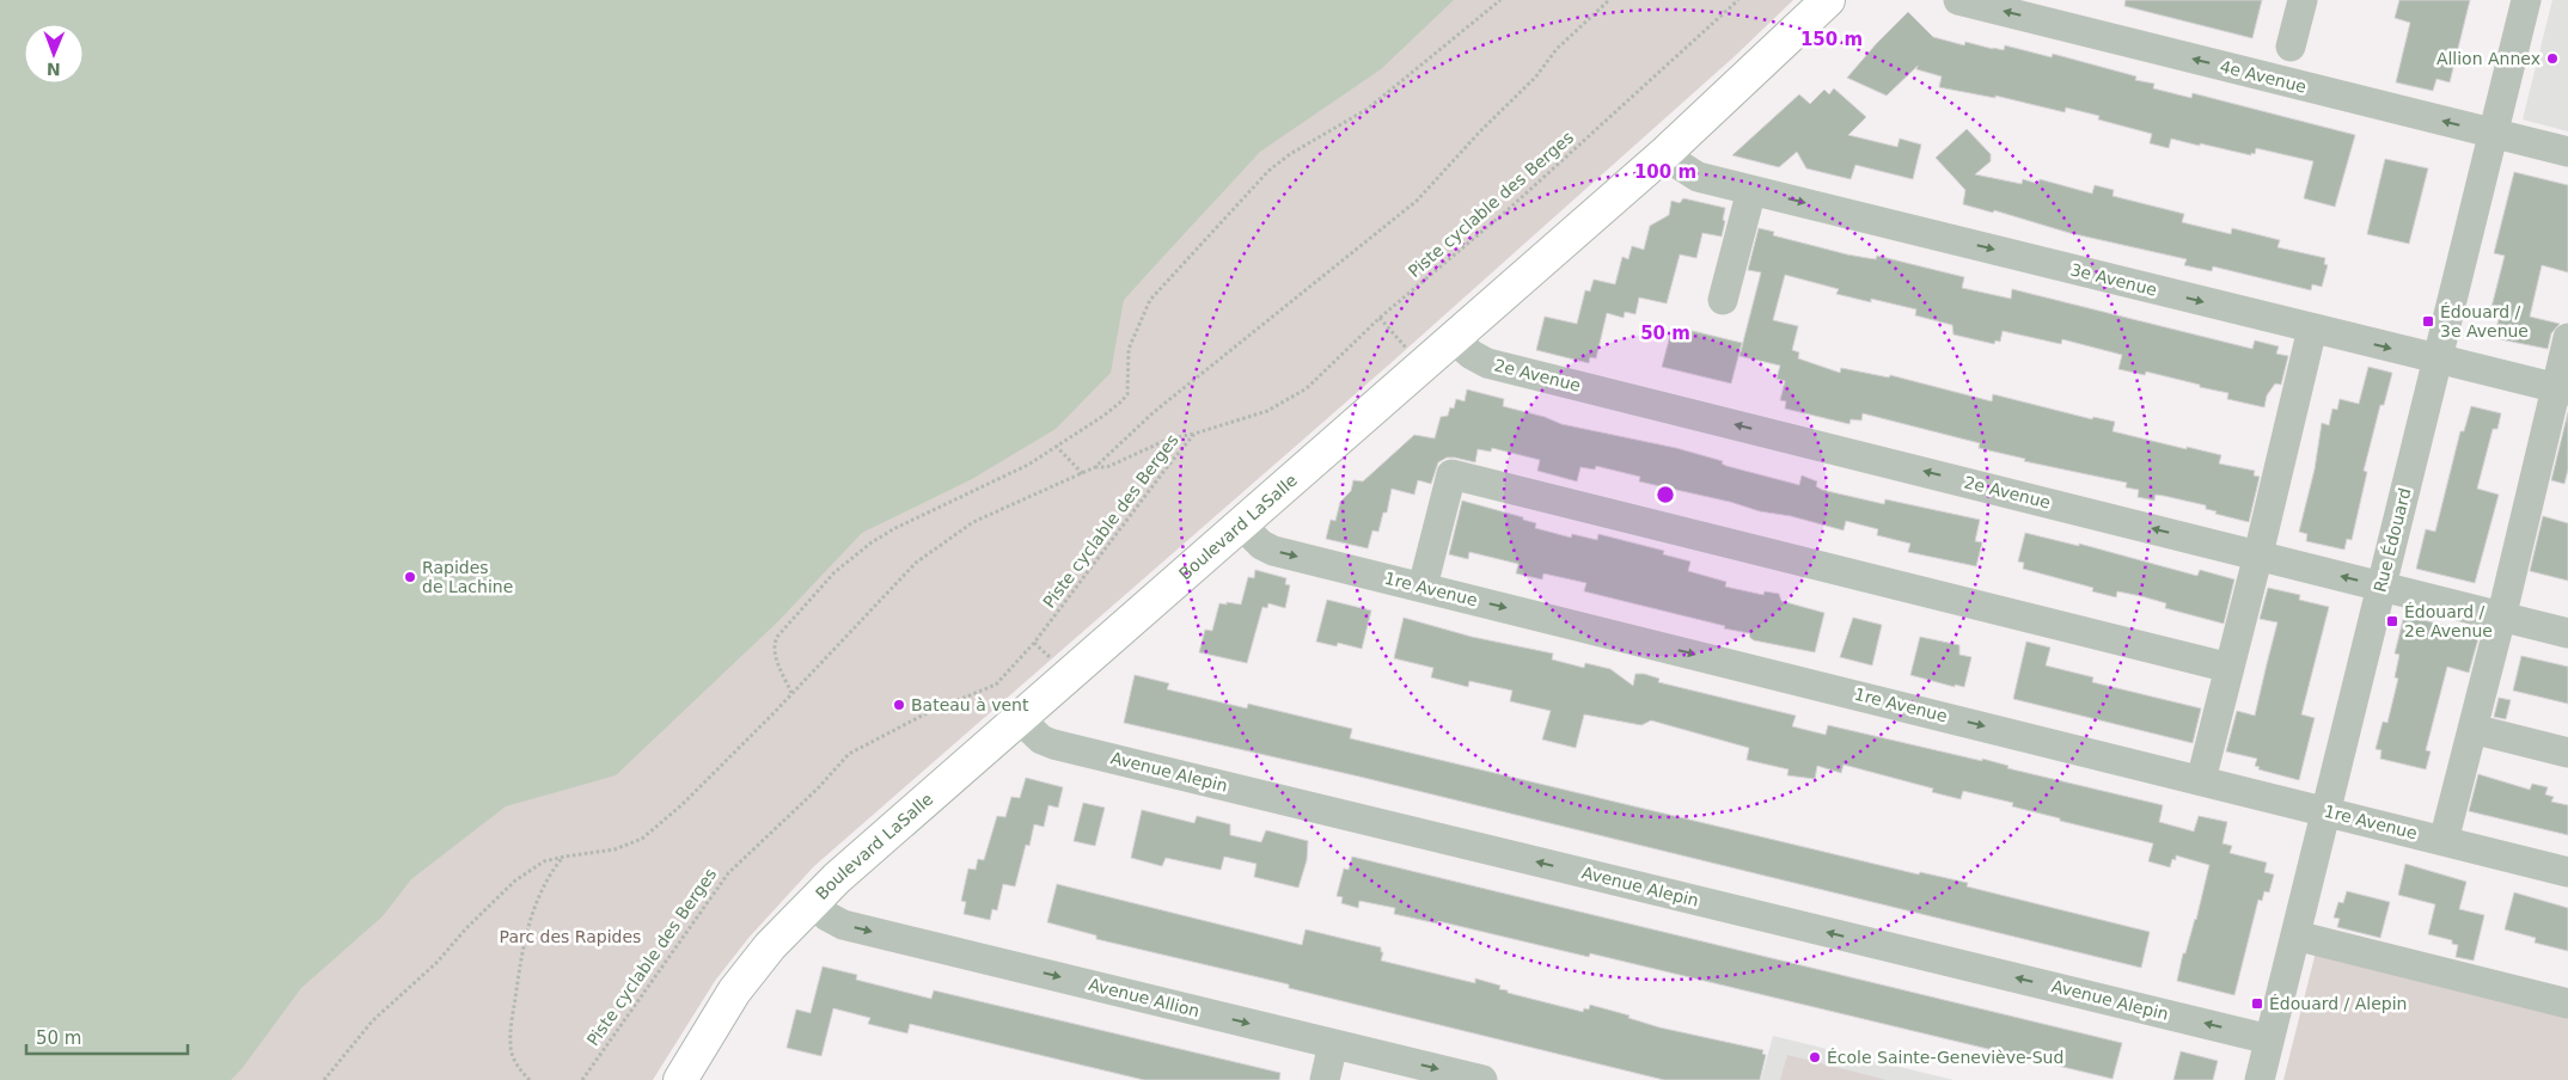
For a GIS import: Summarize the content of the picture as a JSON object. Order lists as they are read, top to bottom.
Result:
{
  "streets": {
    "main road": ["Boulevard LaSalle"],
    "street": [
      "4e Avenue",
      "3e Avenue",
      "2e Avenue",
      "Rue Édouard",
      "1re Avenue",
      "Avenue Alepin",
      "Avenue Allion"
    ],
    "path": ["Piste cyclable des Berges"]
  },
  "crossings": [
    ["4e Avenue", "Rue Édouard"],
    ["3e Avenue", "Boulevard LaSalle"],
    ["3e Avenue", "Rue Édouard"],
    ["2e Avenue", "Boulevard LaSalle"],
    ["2e Avenue", "Rue Édouard"],
    ["Boulevard LaSalle", "1re Avenue"],
    ["Boulevard LaSalle", "Avenue Alepin"],
    ["Boulevard LaSalle", "Avenue Allion"],
    ["Rue Édouard", "1re Avenue"],
    ["Rue Édouard", "Avenue Alepin"]
  ],
  "one_way": [
    "4e Avenue",
    "3e Avenue",
    "2e Avenue",
    "1re Avenue",
    "Avenue Alepin",
    "Avenue Allion"
  ],
  "parks": ["Parc des Rapides"],
  "places": {
    "other": [
      "Allion Annex",
      "Rapides de Lachine",
      "Bateau à vent",
      "École Sainte-Geneviève-Sud"
    ],
    "transit": ["Édouard / 3e Avenue", "Édouard / 2e Avenue", "Édouard / Alepin"]
  },
  "scale_bar": "50 m",
  "north": "bottom",
  "rings": ["150 m", "100 m", "50 m"]
}
